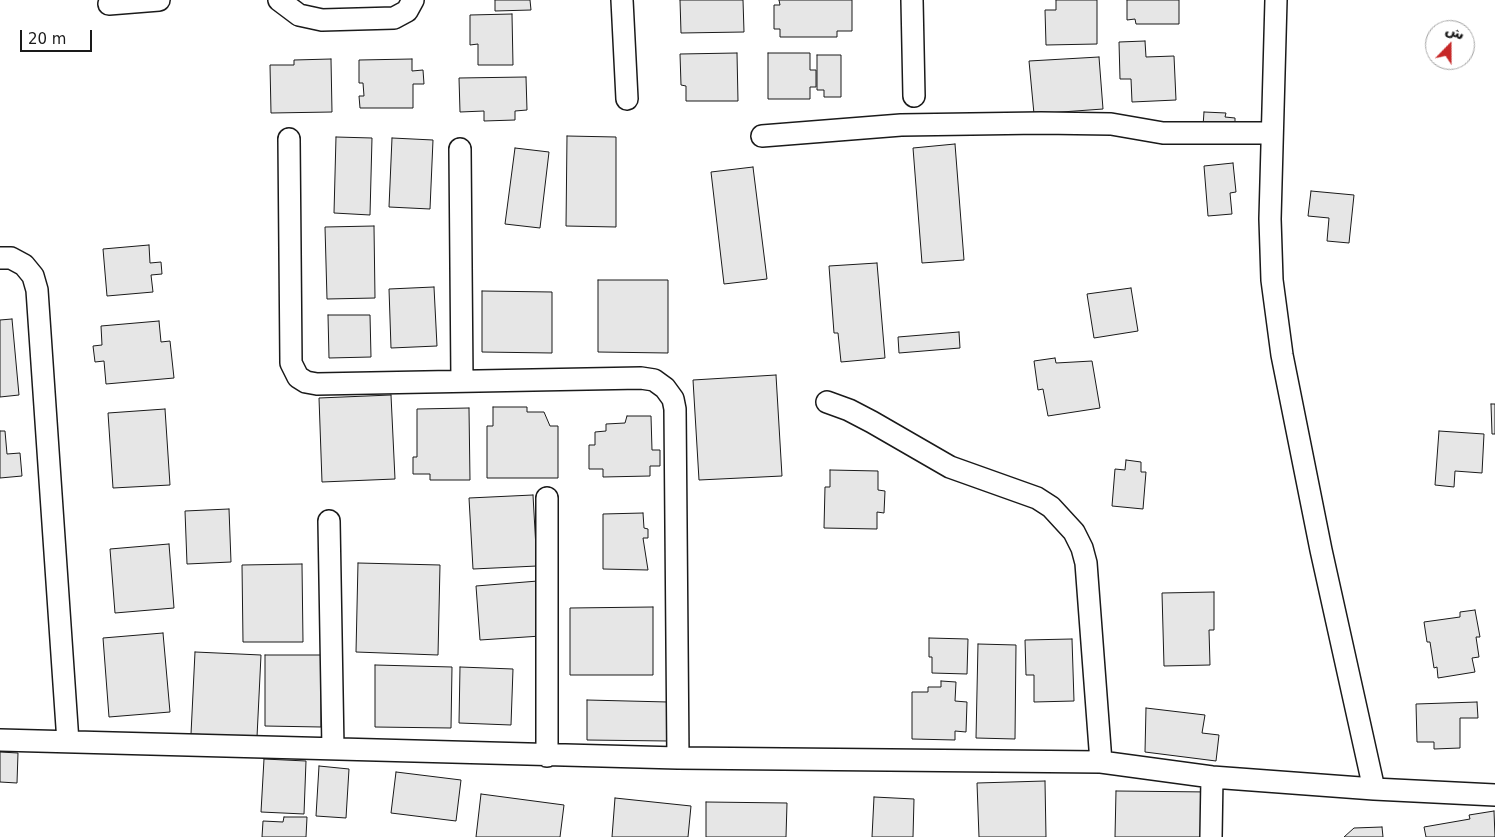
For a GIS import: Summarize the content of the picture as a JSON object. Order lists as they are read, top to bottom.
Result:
{
  "scale_bar": "20 m",
  "north": "top"
}
